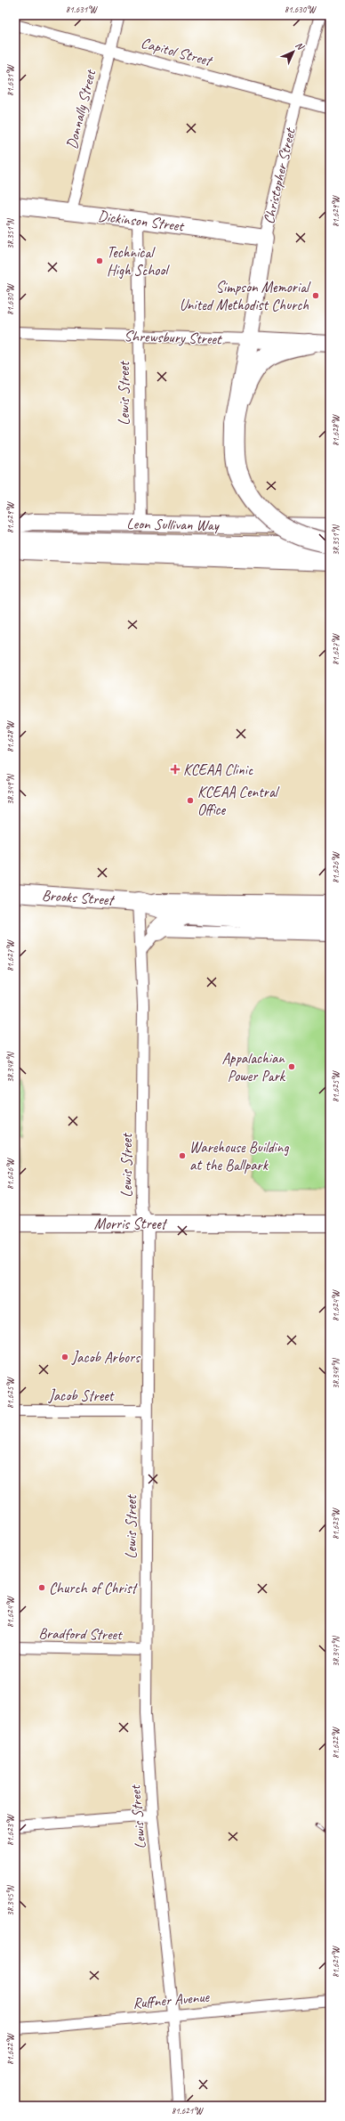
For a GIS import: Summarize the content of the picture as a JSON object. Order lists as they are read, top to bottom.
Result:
{
  "streets": {
    "main road": ["Brooks Street"],
    "street": [
      "Capitol Street",
      "Donnally Street",
      "Christopher Street",
      "Dickinson Street",
      "Shrewsbury Street",
      "Lewis Street",
      "Leon Sullivan Way",
      "Morris Street",
      "Jacob Street",
      "Bradford Street",
      "Ruffner Avenue"
    ]
  },
  "crossings": [
    ["Capitol Street", "Donnally Street"],
    ["Capitol Street", "Christopher Street"],
    ["Donnally Street", "Dickinson Street"],
    ["Christopher Street", "Dickinson Street"],
    ["Christopher Street", "Shrewsbury Street"],
    ["Dickinson Street", "Lewis Street"],
    ["Shrewsbury Street", "Lewis Street"],
    ["Lewis Street", "Leon Sullivan Way"],
    ["Lewis Street", "Brooks Street"],
    ["Lewis Street", "Morris Street"],
    ["Lewis Street", "Jacob Street"],
    ["Lewis Street", "Bradford Street"],
    ["Lewis Street", "Ruffner Avenue"]
  ],
  "places": {
    "other": [
      "Technical High School",
      "Simpson Memorial United Methodist Church",
      "KCEAA Central Office",
      "Appalachian Power Park",
      "Warehouse Building at the Ballpark",
      "Jacob Arbors",
      "Church of Christ"
    ],
    "health": ["KCEAA Clinic"]
  },
  "north": "top right",
  "coordinates": [
    "81.631°W",
    "81.630°W",
    "81.629°W",
    "38.351°N",
    "81.628°W",
    "81.627°W",
    "38.349°N",
    "81.626°W",
    "38.348°N",
    "81.625°W",
    "81.624°W",
    "81.623°W",
    "38.347°N",
    "81.622°W",
    "38.345°N",
    "81.621°W"
  ]
}
